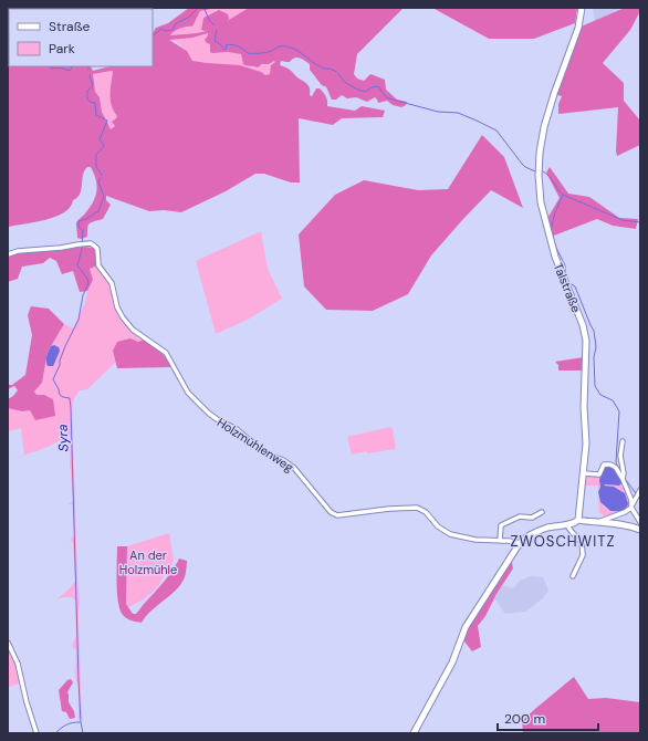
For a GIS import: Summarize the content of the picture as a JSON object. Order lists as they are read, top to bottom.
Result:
{
  "streets": {
    "street": ["Talstraße", "Holzmühlenweg"]
  },
  "districts": ["ZWOSCHWITZ"],
  "water": ["Syra"],
  "parks": ["An der Holzmühle"],
  "legend": ["Straße", "Park"],
  "scale_bar": "200 m"
}
